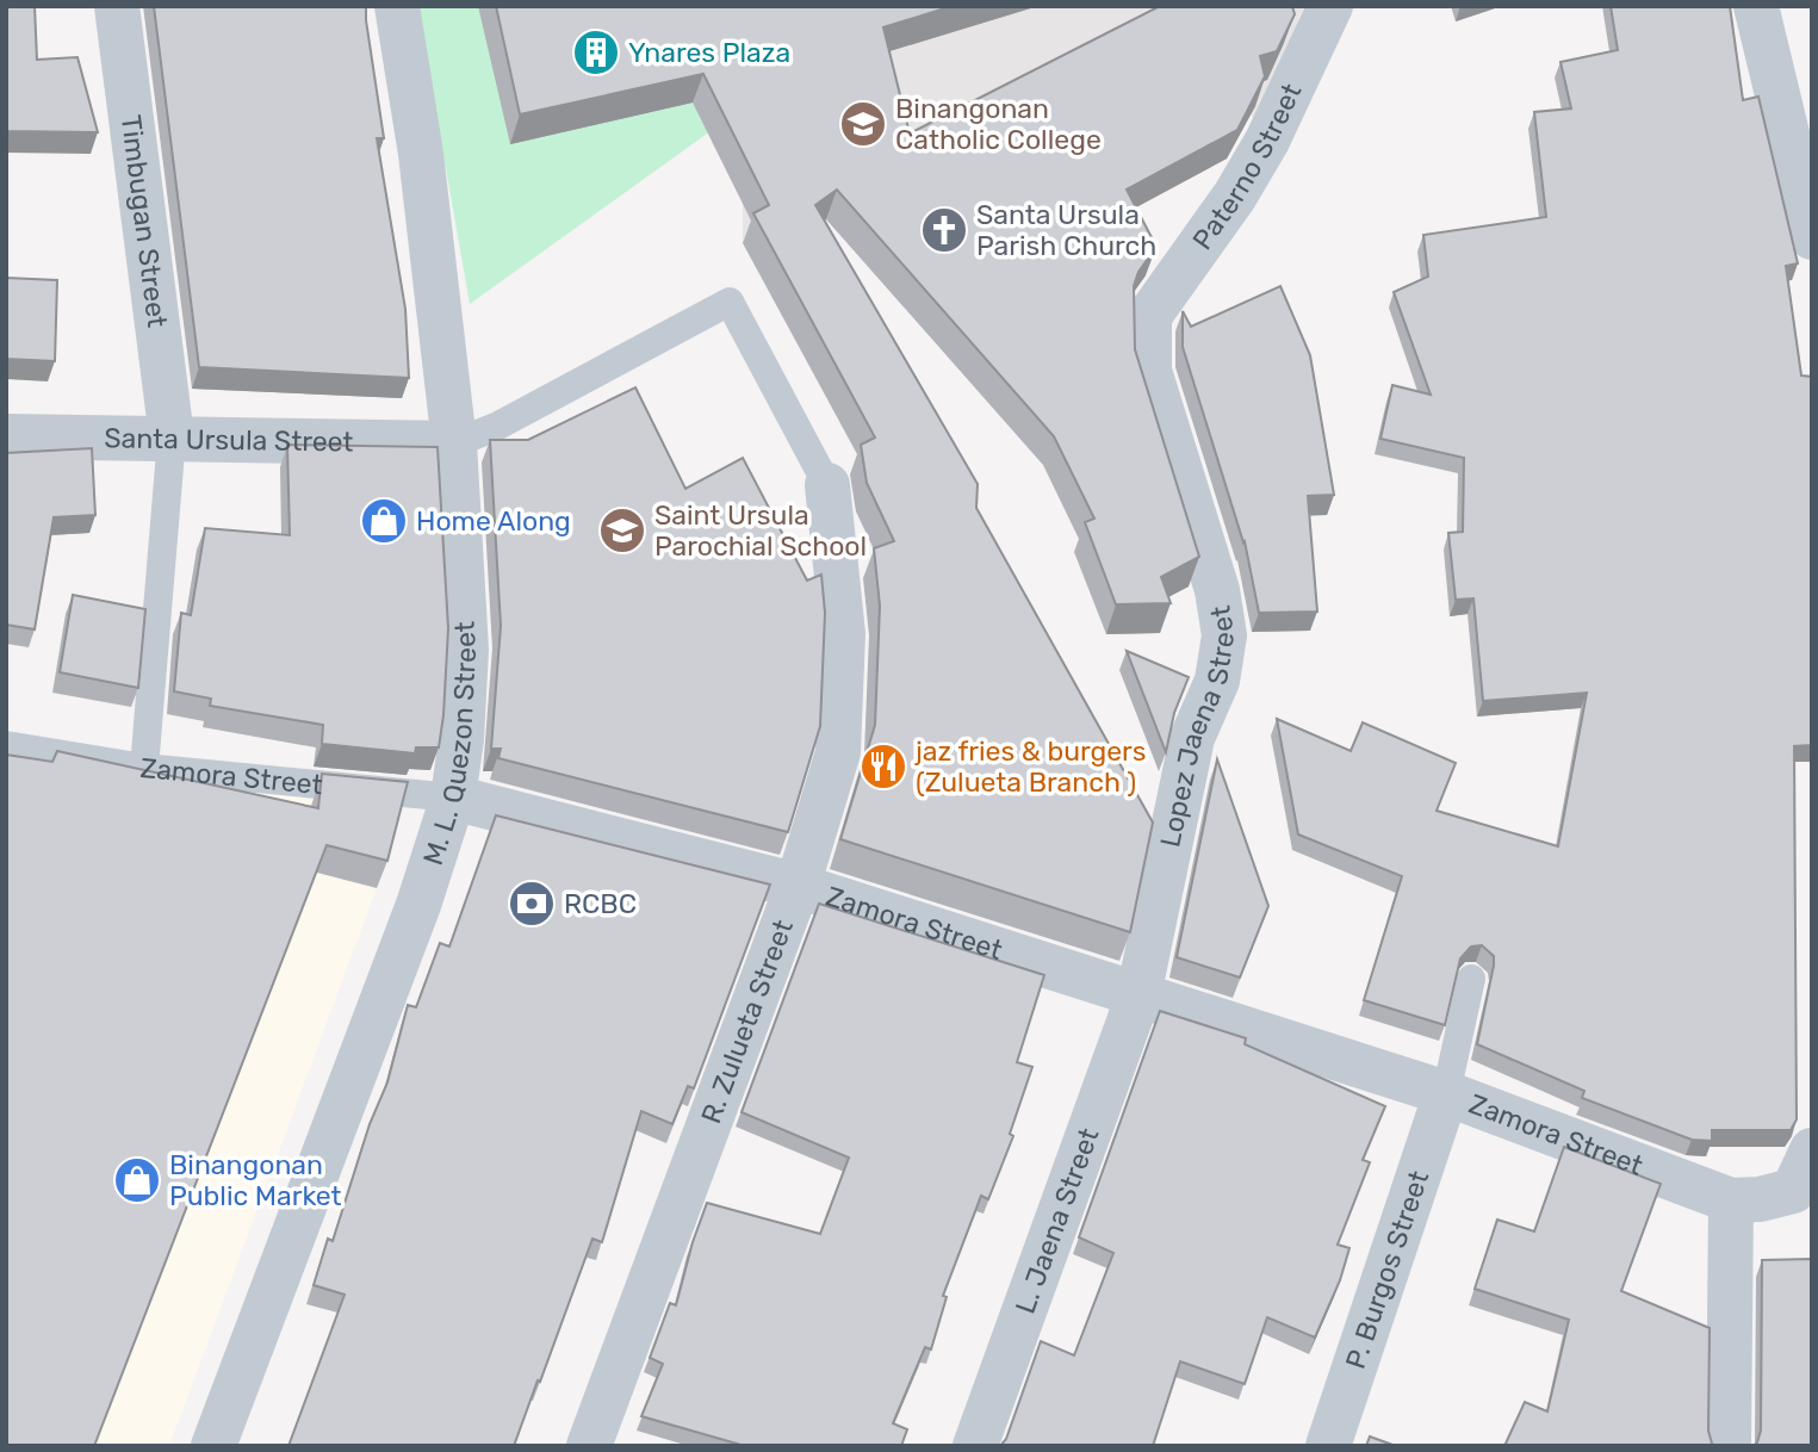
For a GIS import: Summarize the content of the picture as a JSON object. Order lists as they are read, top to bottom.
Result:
{
  "streets": {
    "street": [
      "Paterno Street",
      "Timbugan Street",
      "Santa Ursula Street",
      "Lopez Jaena Street",
      "M. L. Quezon Street",
      "Zamora Street",
      "R. Zulueta Street",
      "L. Jaena Street",
      "P. Burgos Street"
    ]
  },
  "crossings": [
    ["Paterno Street", "Lopez Jaena Street"],
    ["Timbugan Street", "Santa Ursula Street"],
    ["Santa Ursula Street", "M. L. Quezon Street"],
    ["Lopez Jaena Street", "Zamora Street"],
    ["Lopez Jaena Street", "L. Jaena Street"],
    ["M. L. Quezon Street", "Zamora Street"],
    ["Zamora Street", "R. Zulueta Street"],
    ["Zamora Street", "L. Jaena Street"],
    ["Zamora Street", "P. Burgos Street"]
  ],
  "places": {
    "building": ["Ynares Plaza"],
    "school or university": ["Binangonan Catholic College", "Saint Ursula Parochial School"],
    "church": ["Santa Ursula Parish Church"],
    "shop": ["Home Along", "Binangonan Public Market"],
    "restaurant": ["jaz fries & burgers (Zulueta Branch )"],
    "bank": ["RCBC"]
  }
}
